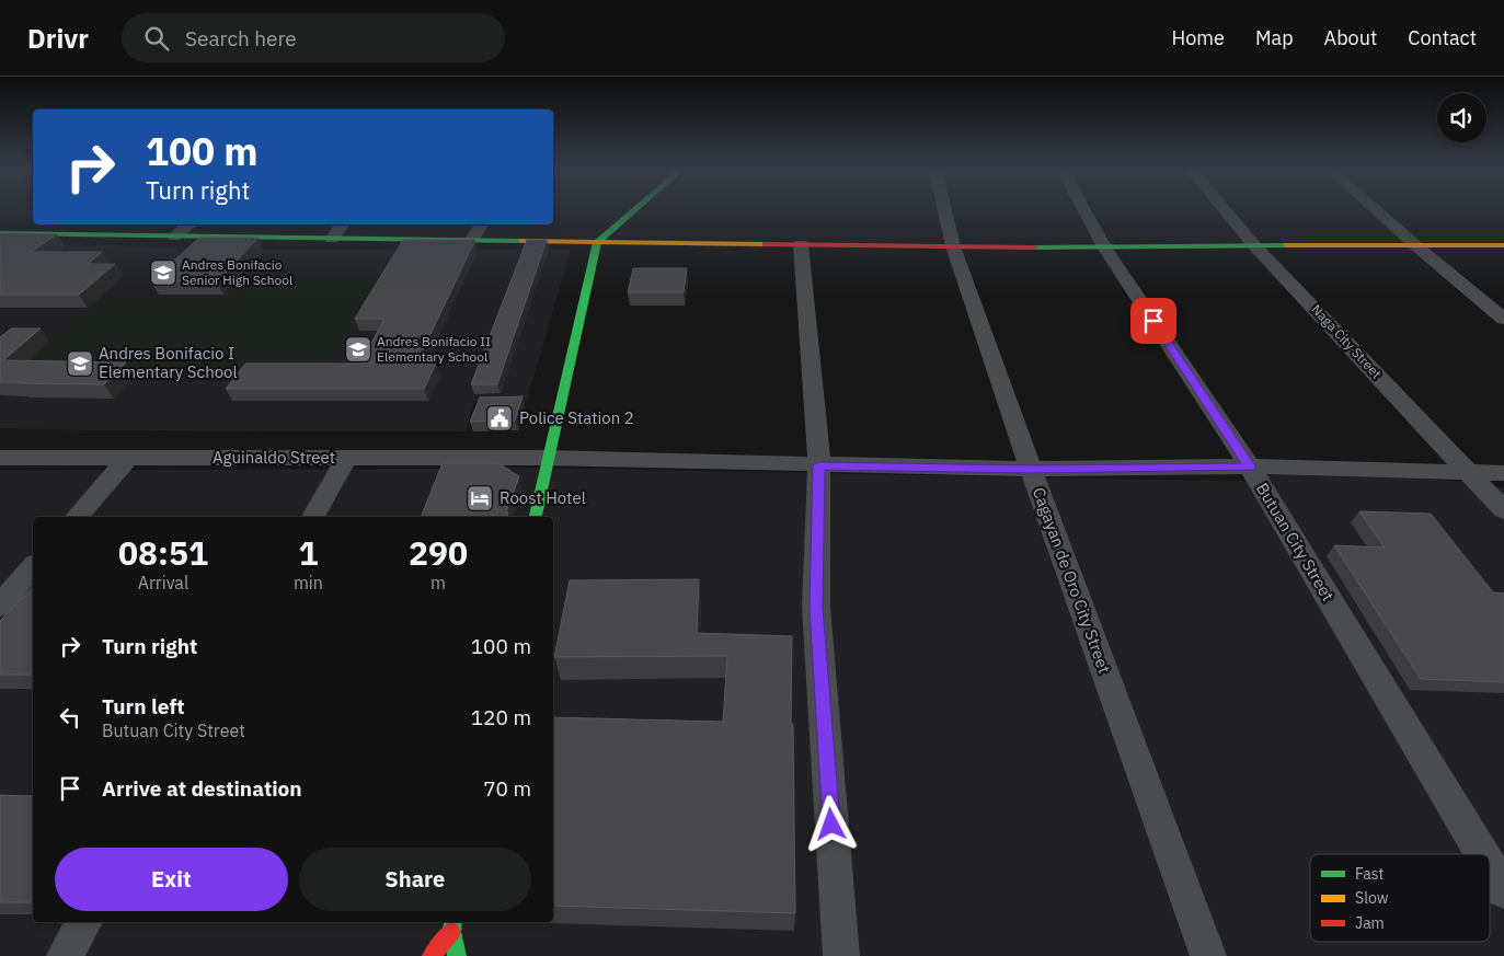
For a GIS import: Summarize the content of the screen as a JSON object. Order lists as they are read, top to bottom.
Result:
{
  "streets": {
    "street": [
      "Naga City Street",
      "Aguinaldo Street",
      "Butuan City Street",
      "Cagayan de Oro City Street"
    ]
  },
  "crossings": [
    ["Naga City Street", "Aguinaldo Street"],
    ["Aguinaldo Street", "Butuan City Street"],
    ["Aguinaldo Street", "Cagayan de Oro City Street"]
  ],
  "places": {
    "school or university": ["Andres Bonifacio Senior High School", "Andres Bonifacio II Elementary School", "Andres Bonifacio I Elementary School"],
    "public building": ["Police Station 2"],
    "hotel": ["Roost Hotel"]
  },
  "legend": ["Fast", "Slow", "Jam"],
  "page": {
    "header": "Drivr",
    "search": "Search here",
    "nav": [
      "Home",
      "Map",
      "About",
      "Contact"
    ],
    "turn": ["100 m", "Turn right"],
    "eta": [
      "08:51",
      "Arrival",
      "1",
      "min",
      "290",
      "m"
    ],
    "list": [
      {
        "name": "Turn right",
        "value": "100 m"
      },
      {
        "name": "Turn left",
        "note": "Butuan City Street",
        "value": "120 m"
      },
      {
        "name": "Arrive at destination",
        "value": "70 m"
      }
    ],
    "buttons": ["Exit", "Share"]
  }
}
